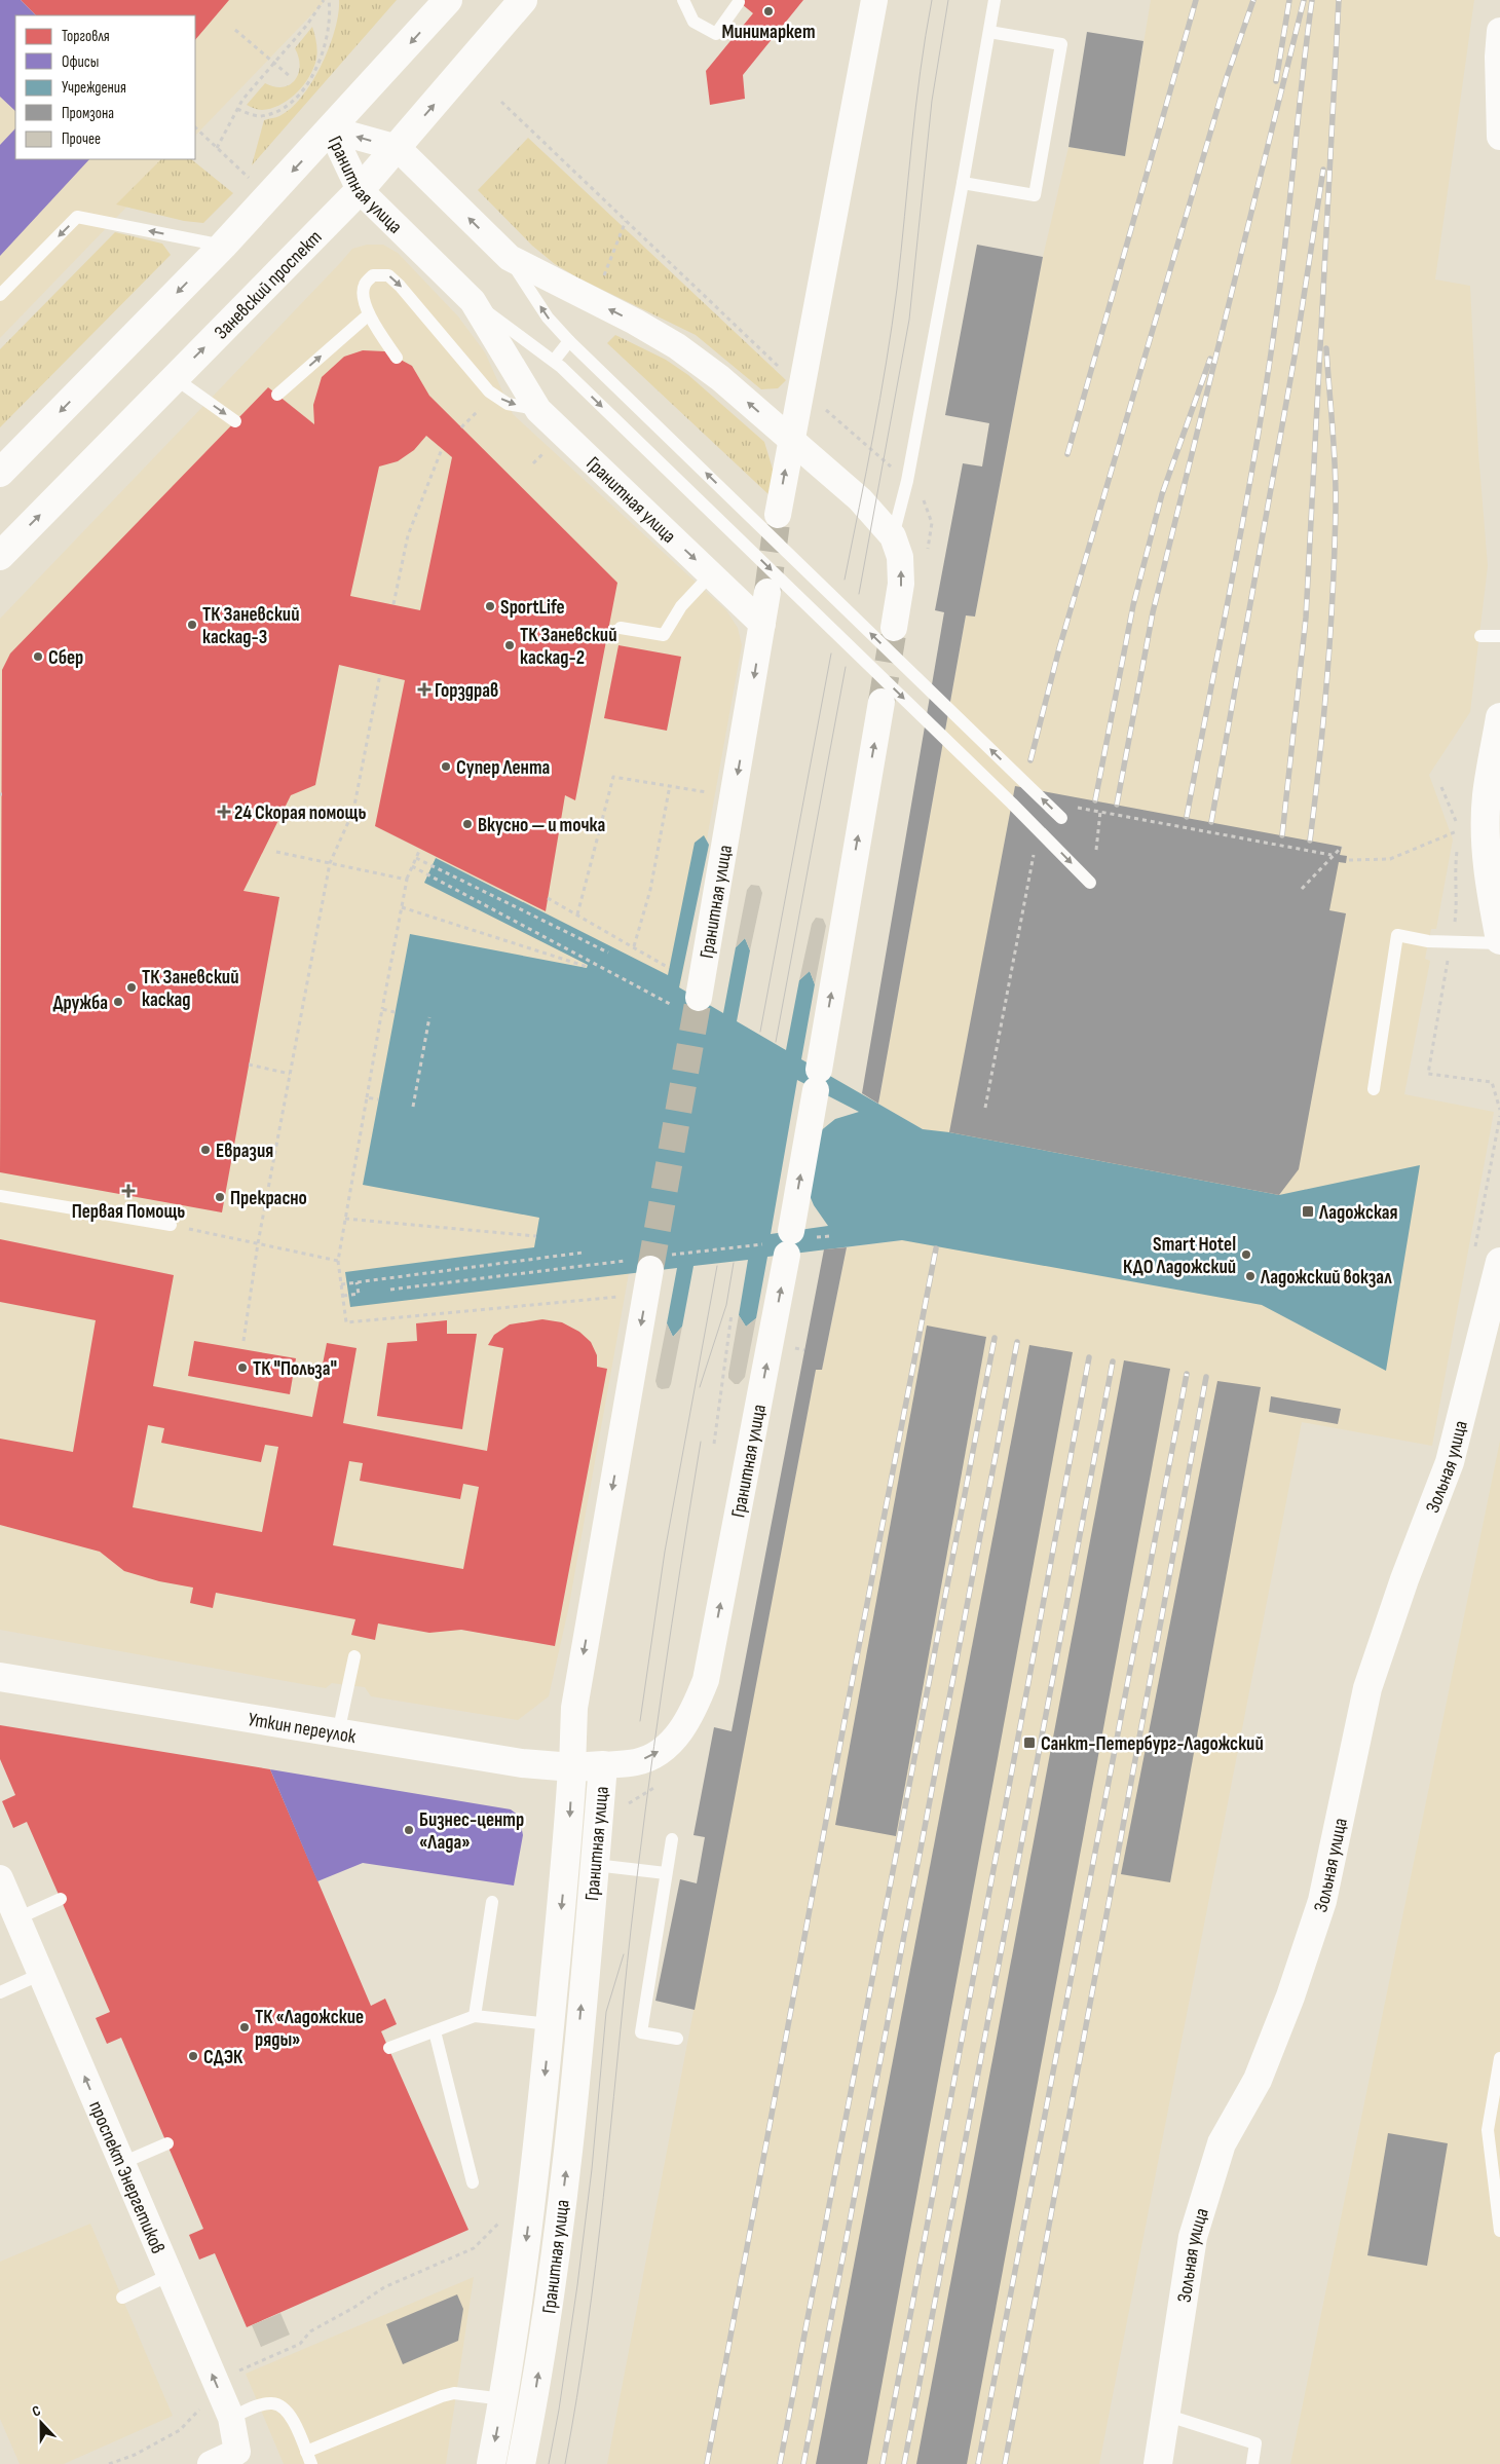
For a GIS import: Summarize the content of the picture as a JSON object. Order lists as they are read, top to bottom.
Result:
{
  "streets": {
    "street": [
      "Гранитная улица",
      "Заневский проспект",
      "Зольная улица",
      "Уткин переулок",
      "проспект Энергетиков"
    ]
  },
  "crossings": [
    ["Гранитная улица", "Заневский проспект"],
    ["Гранитная улица", "Уткин переулок"]
  ],
  "one_way": ["проспект Энергетиков"],
  "places": {
    "other": [
      "Минимаркет",
      "SportLife",
      "ТК Заневский каскад-3",
      "ТК Заневский каскад-2",
      "Сбер",
      "Супер Лента",
      "Вкусно — и точка",
      "ТК Заневский каскад",
      "Дружба",
      "Евразия",
      "Прекрасно",
      "Smart Hotel КДО Ладожский",
      "Ладожский вокзал",
      "ТК \"Польза\"",
      "Бизнес-центр «Лада»",
      "ТК «Ладожские ряды»",
      "СДЭК"
    ],
    "health": ["Горздрав", "24 Скорая помощь", "Первая Помощь"],
    "transit": ["Ладожская", "Санкт-Петербург-Ладожский"]
  },
  "legend": [
    "Торговля",
    "Офисы",
    "Учреждения",
    "Промзона",
    "Прочее"
  ],
  "north": "top"
}
